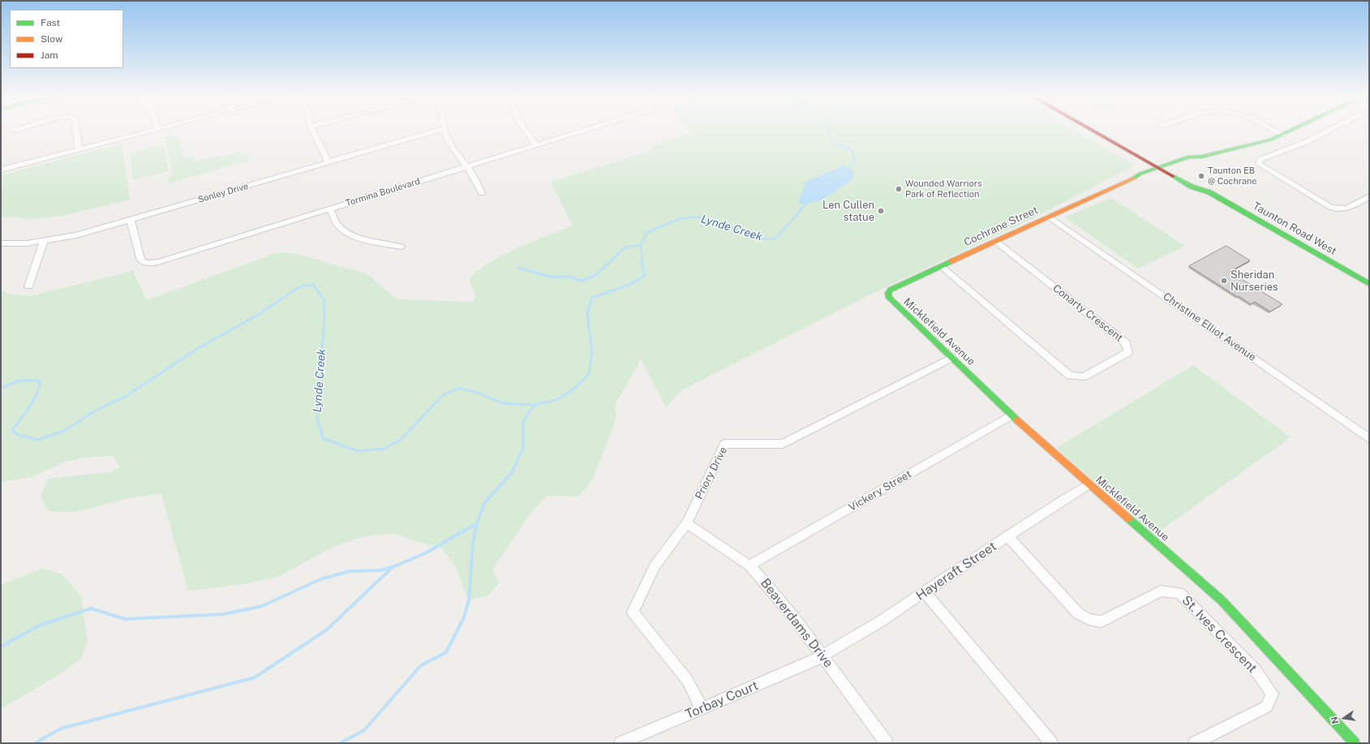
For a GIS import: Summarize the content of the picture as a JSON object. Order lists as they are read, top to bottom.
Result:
{
  "streets": {
    "street": [
      "Tormina Boulevard",
      "Sonley Drive",
      "Cochrane Street",
      "Taunton Road West",
      "Conarty Crescent",
      "Christine Elliot Avenue",
      "Micklefield Avenue",
      "Priory Drive",
      "Vickery Street",
      "Hayeraft Street",
      "Beaverdams Drive",
      "St. Ives Crescent",
      "Torbay Court"
    ]
  },
  "crossings": [
    ["Tormina Boulevard", "Sonley Drive"],
    ["Cochrane Street", "Taunton Road West"],
    ["Cochrane Street", "Conarty Crescent"],
    ["Cochrane Street", "Christine Elliot Avenue"],
    ["Cochrane Street", "Micklefield Avenue"],
    ["Micklefield Avenue", "Priory Drive"],
    ["Micklefield Avenue", "Vickery Street"],
    ["Micklefield Avenue", "Hayeraft Street"],
    ["Priory Drive", "Beaverdams Drive"],
    ["Priory Drive", "Torbay Court"],
    ["Vickery Street", "Beaverdams Drive"],
    ["Hayeraft Street", "Beaverdams Drive"],
    ["Hayeraft Street", "St. Ives Crescent"],
    ["Hayeraft Street", "Torbay Court"],
    ["Beaverdams Drive", "Torbay Court"]
  ],
  "water": ["Lynde Creek"],
  "places": [
    "Taunton EB @ Cochrane",
    "Wounded Warriors Park of Reflection",
    "Len Cullen statue",
    "Sheridan Nurseries"
  ],
  "legend": ["Fast", "Slow", "Jam"],
  "north": "left"
}
